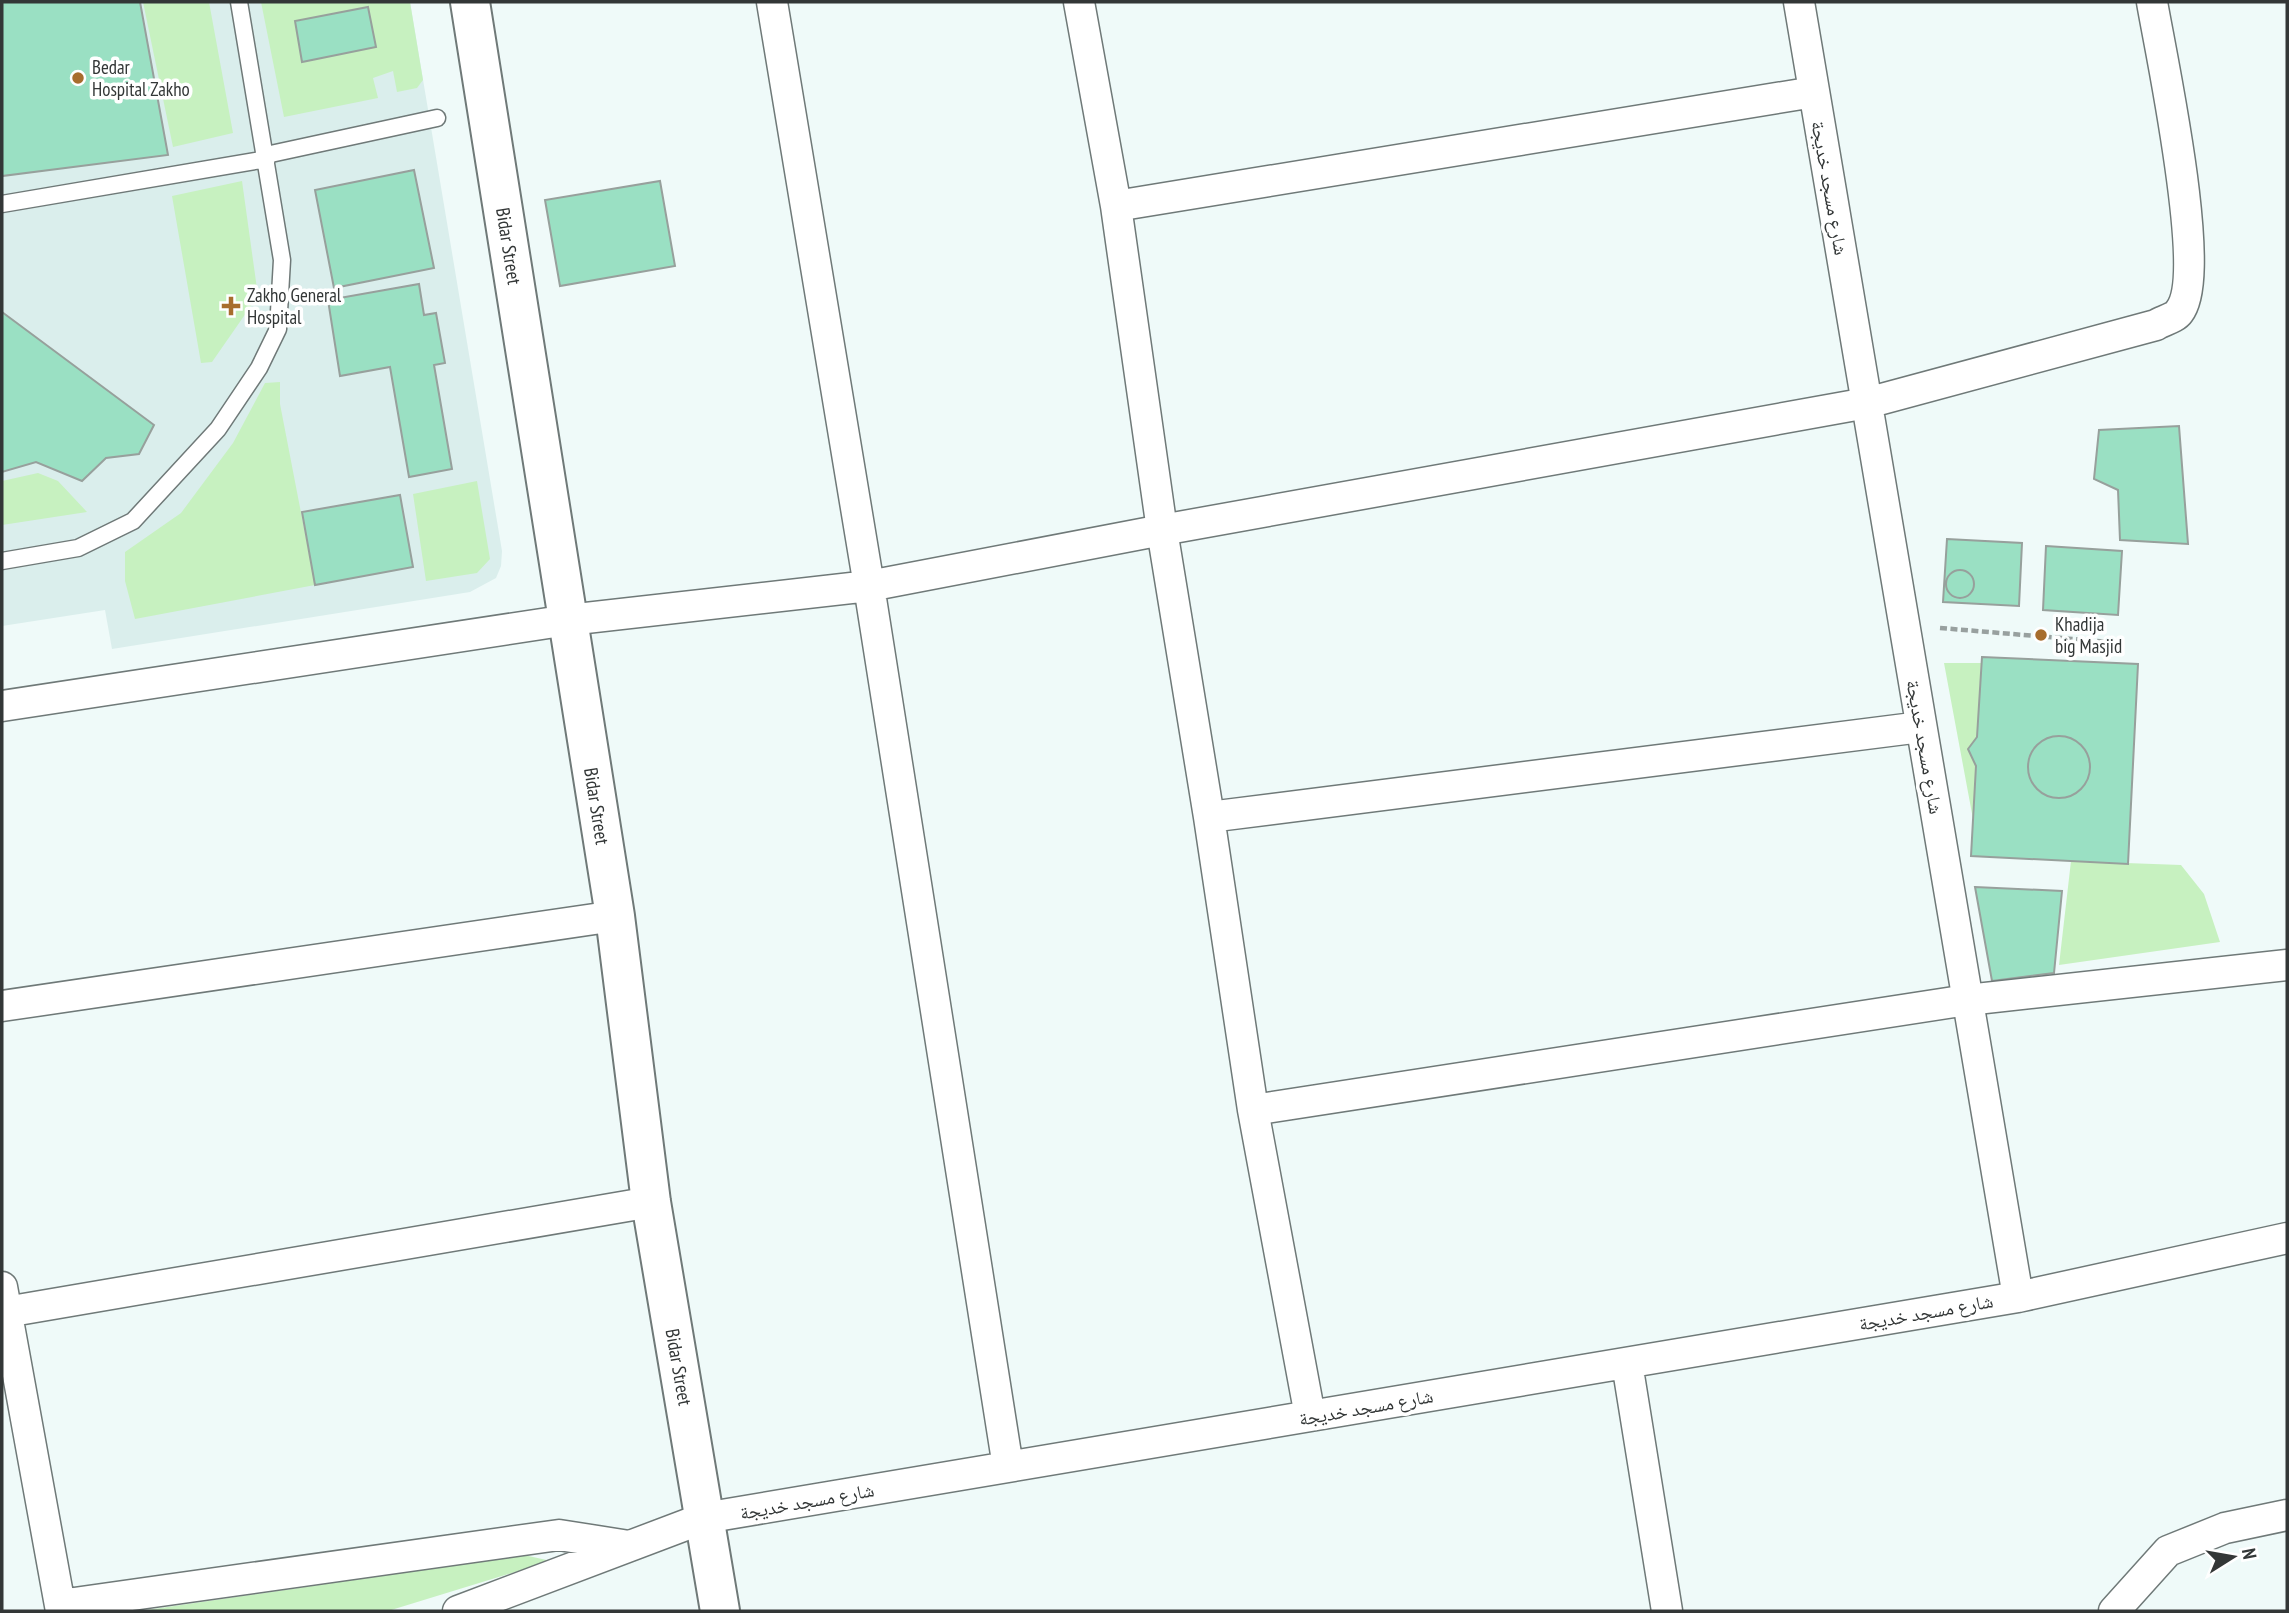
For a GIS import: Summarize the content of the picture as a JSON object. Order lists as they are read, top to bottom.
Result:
{
  "streets": {
    "main road": ["Bidar Street"],
    "street": ["شارع مسجد خديجة"]
  },
  "crossings": [
    ["شارع مسجد خديجة", "Bidar Street"]
  ],
  "places": {
    "other": ["Bedar Hospital Zakho", "Khadija big Masjid"],
    "health": ["Zakho General Hospital"]
  },
  "north": "right"
}
